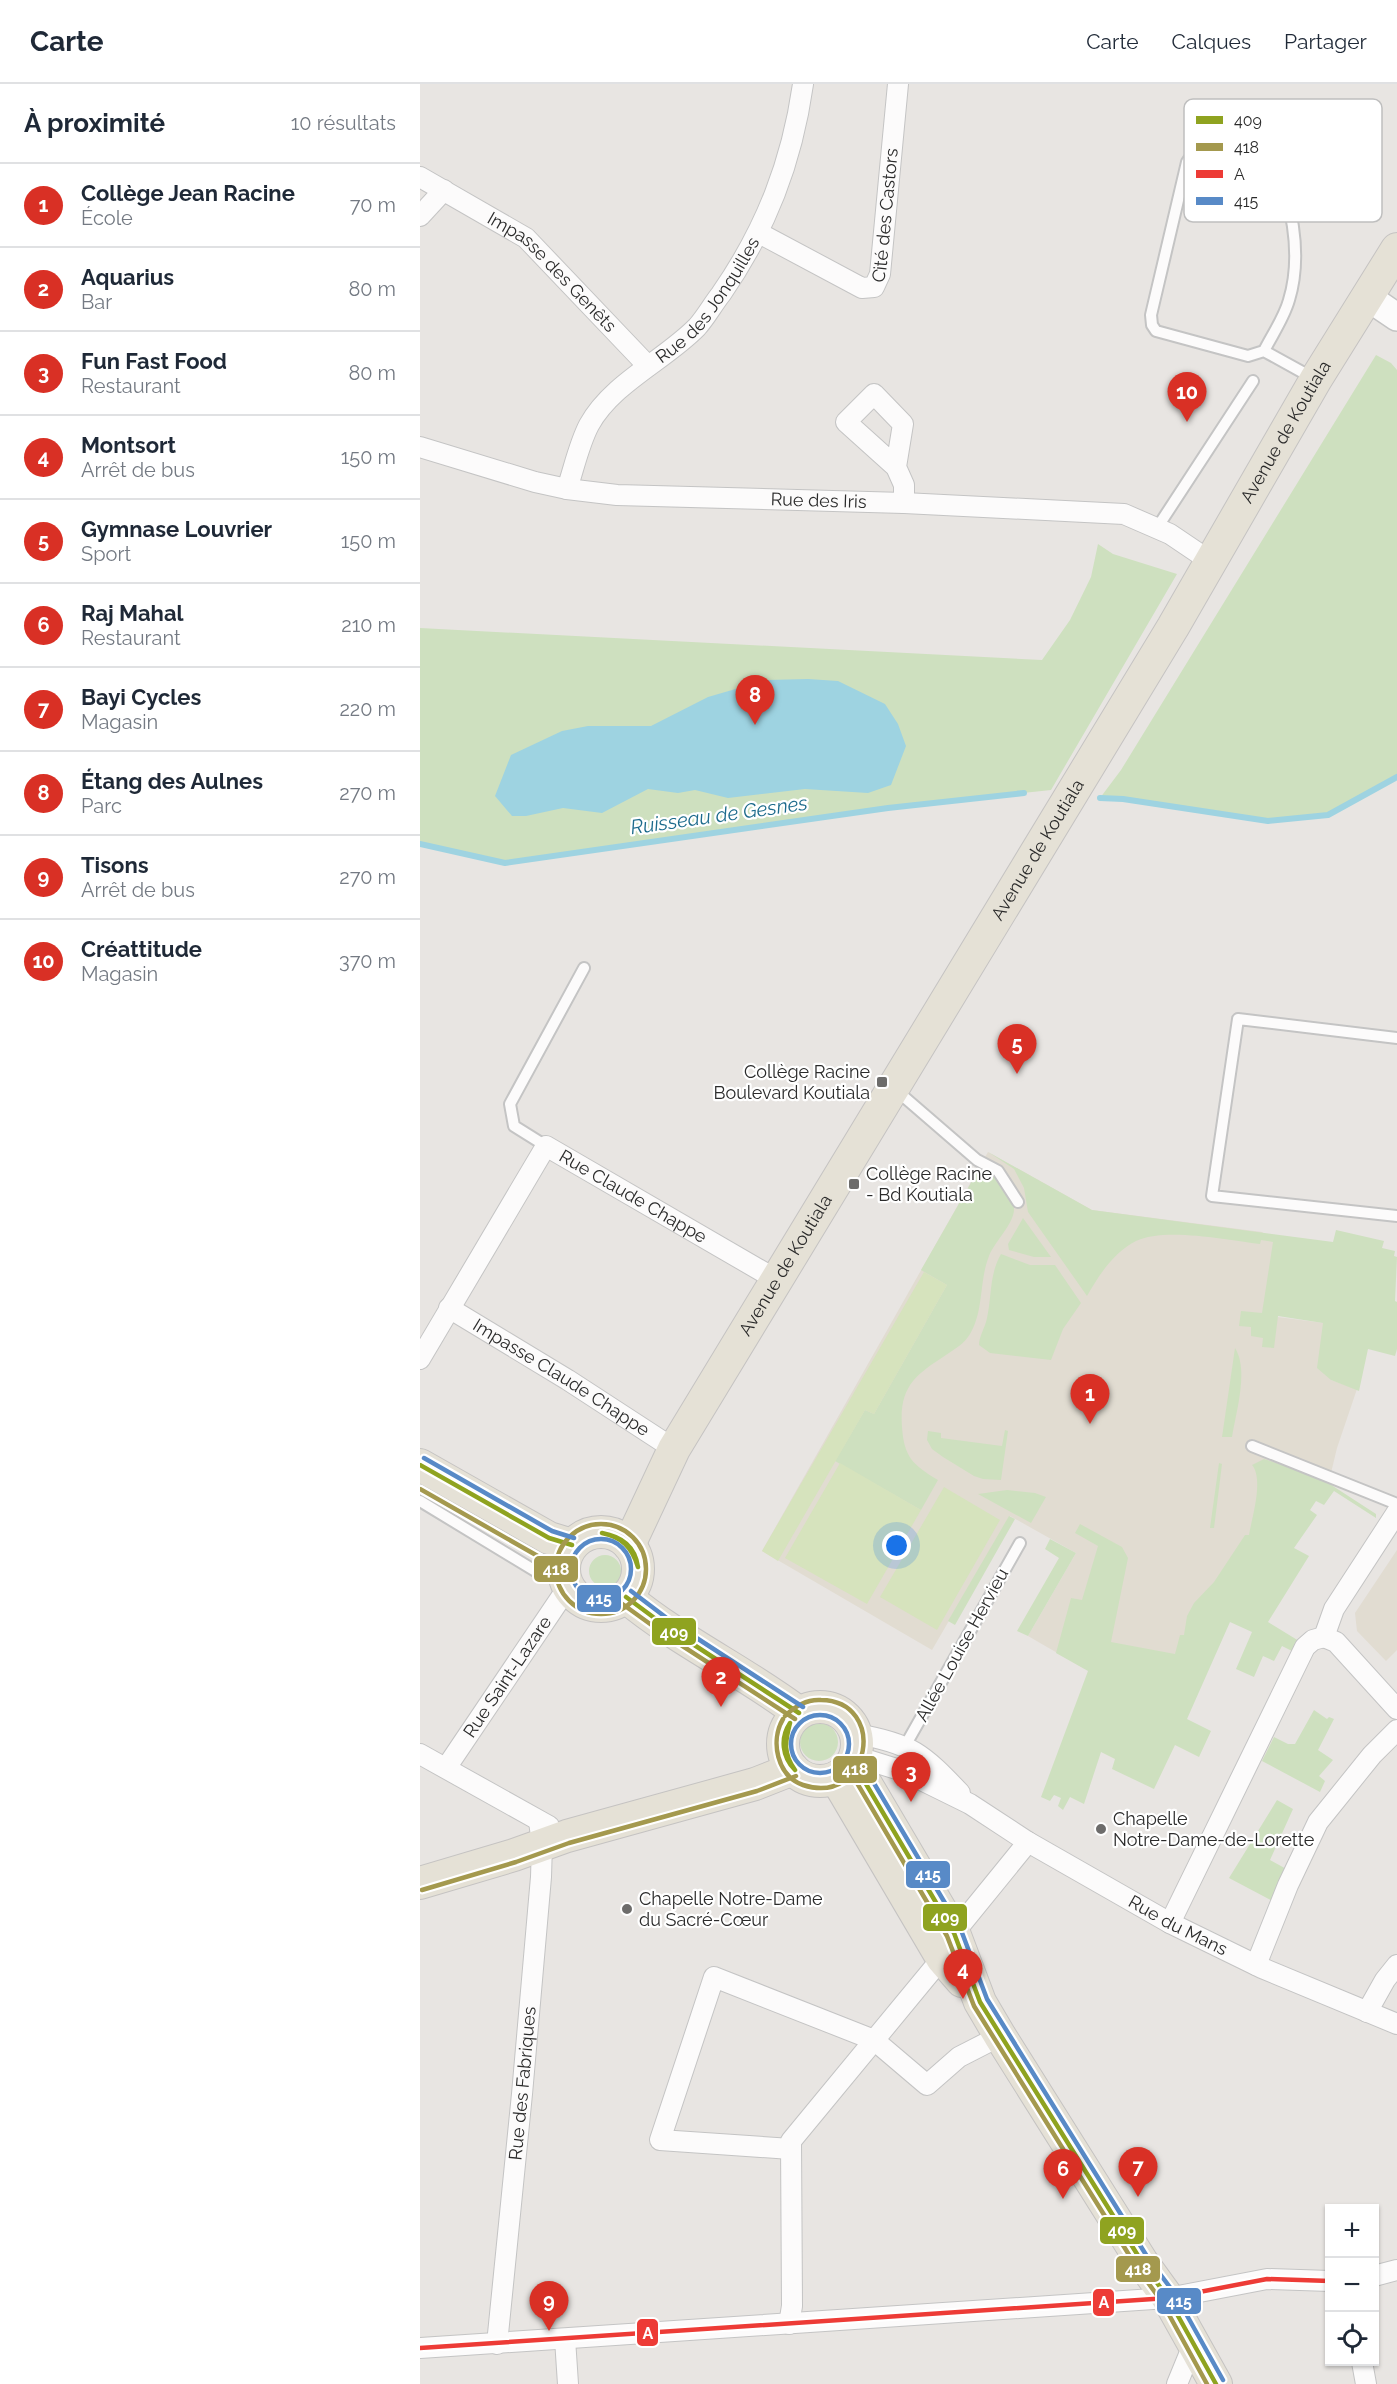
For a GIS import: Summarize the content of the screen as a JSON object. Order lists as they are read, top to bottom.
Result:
{
  "streets": {
    "main road": ["Avenue de Koutiala"],
    "street": [
      "Cité des Castors",
      "Impasse des Genêts",
      "Rue des Jonquilles",
      "Rue des Iris",
      "Rue Claude Chappe",
      "Impasse Claude Chappe",
      "Rue Saint-Lazare",
      "Rue du Mans",
      "Rue des Fabriques"
    ],
    "lane": ["Allée Louise Hervieu"]
  },
  "crossings": [
    ["Cité des Castors", "Rue des Jonquilles"],
    ["Impasse des Genêts", "Rue des Jonquilles"],
    ["Rue des Jonquilles", "Rue des Iris"],
    ["Avenue de Koutiala", "Rue des Iris"],
    ["Avenue de Koutiala", "Rue Claude Chappe"],
    ["Avenue de Koutiala", "Impasse Claude Chappe"],
    ["Avenue de Koutiala", "Rue Saint-Lazare"],
    ["Rue Claude Chappe", "Impasse Claude Chappe"],
    ["Allée Louise Hervieu", "Rue du Mans"]
  ],
  "water": ["Ruisseau de Gesnes"],
  "places": {
    "transit": ["Collège Racine Boulevard Koutiala", "Collège Racine - Bd Koutiala"],
    "other": ["Chapelle Notre-Dame-de-Lorette", "Chapelle Notre-Dame du Sacré-Cœur"]
  },
  "lines": [
    "transit line 415",
    "transit line 409",
    "transit line 418",
    "transit line A"
  ],
  "legend": [
    "409",
    "418",
    "A",
    "415"
  ],
  "page": {
    "header": "Carte",
    "nav": ["Carte", "Calques", "Partager"],
    "heading": ["À proximité", "10 résultats"],
    "list": [
      {
        "mark": "1",
        "name": "Collège Jean Racine",
        "note": "École",
        "value": "70 m"
      },
      {
        "mark": "2",
        "name": "Aquarius",
        "note": "Bar",
        "value": "80 m"
      },
      {
        "mark": "3",
        "name": "Fun Fast Food",
        "note": "Restaurant",
        "value": "80 m"
      },
      {
        "mark": "4",
        "name": "Montsort",
        "note": "Arrêt de bus",
        "value": "150 m"
      },
      {
        "mark": "5",
        "name": "Gymnase Louvrier",
        "note": "Sport",
        "value": "150 m"
      },
      {
        "mark": "6",
        "name": "Raj Mahal",
        "note": "Restaurant",
        "value": "210 m"
      },
      {
        "mark": "7",
        "name": "Bayi Cycles",
        "note": "Magasin",
        "value": "220 m"
      },
      {
        "mark": "8",
        "name": "Étang des Aulnes",
        "note": "Parc",
        "value": "270 m"
      },
      {
        "mark": "9",
        "name": "Tisons",
        "note": "Arrêt de bus",
        "value": "270 m"
      },
      {
        "mark": "10",
        "name": "Créattitude",
        "note": "Magasin",
        "value": "370 m"
      }
    ],
    "pins": [
      "10",
      "8",
      "5",
      "1",
      "2",
      "3",
      "4",
      "7",
      "6",
      "9"
    ],
    "map_buttons": ["+", "−"]
  }
}
